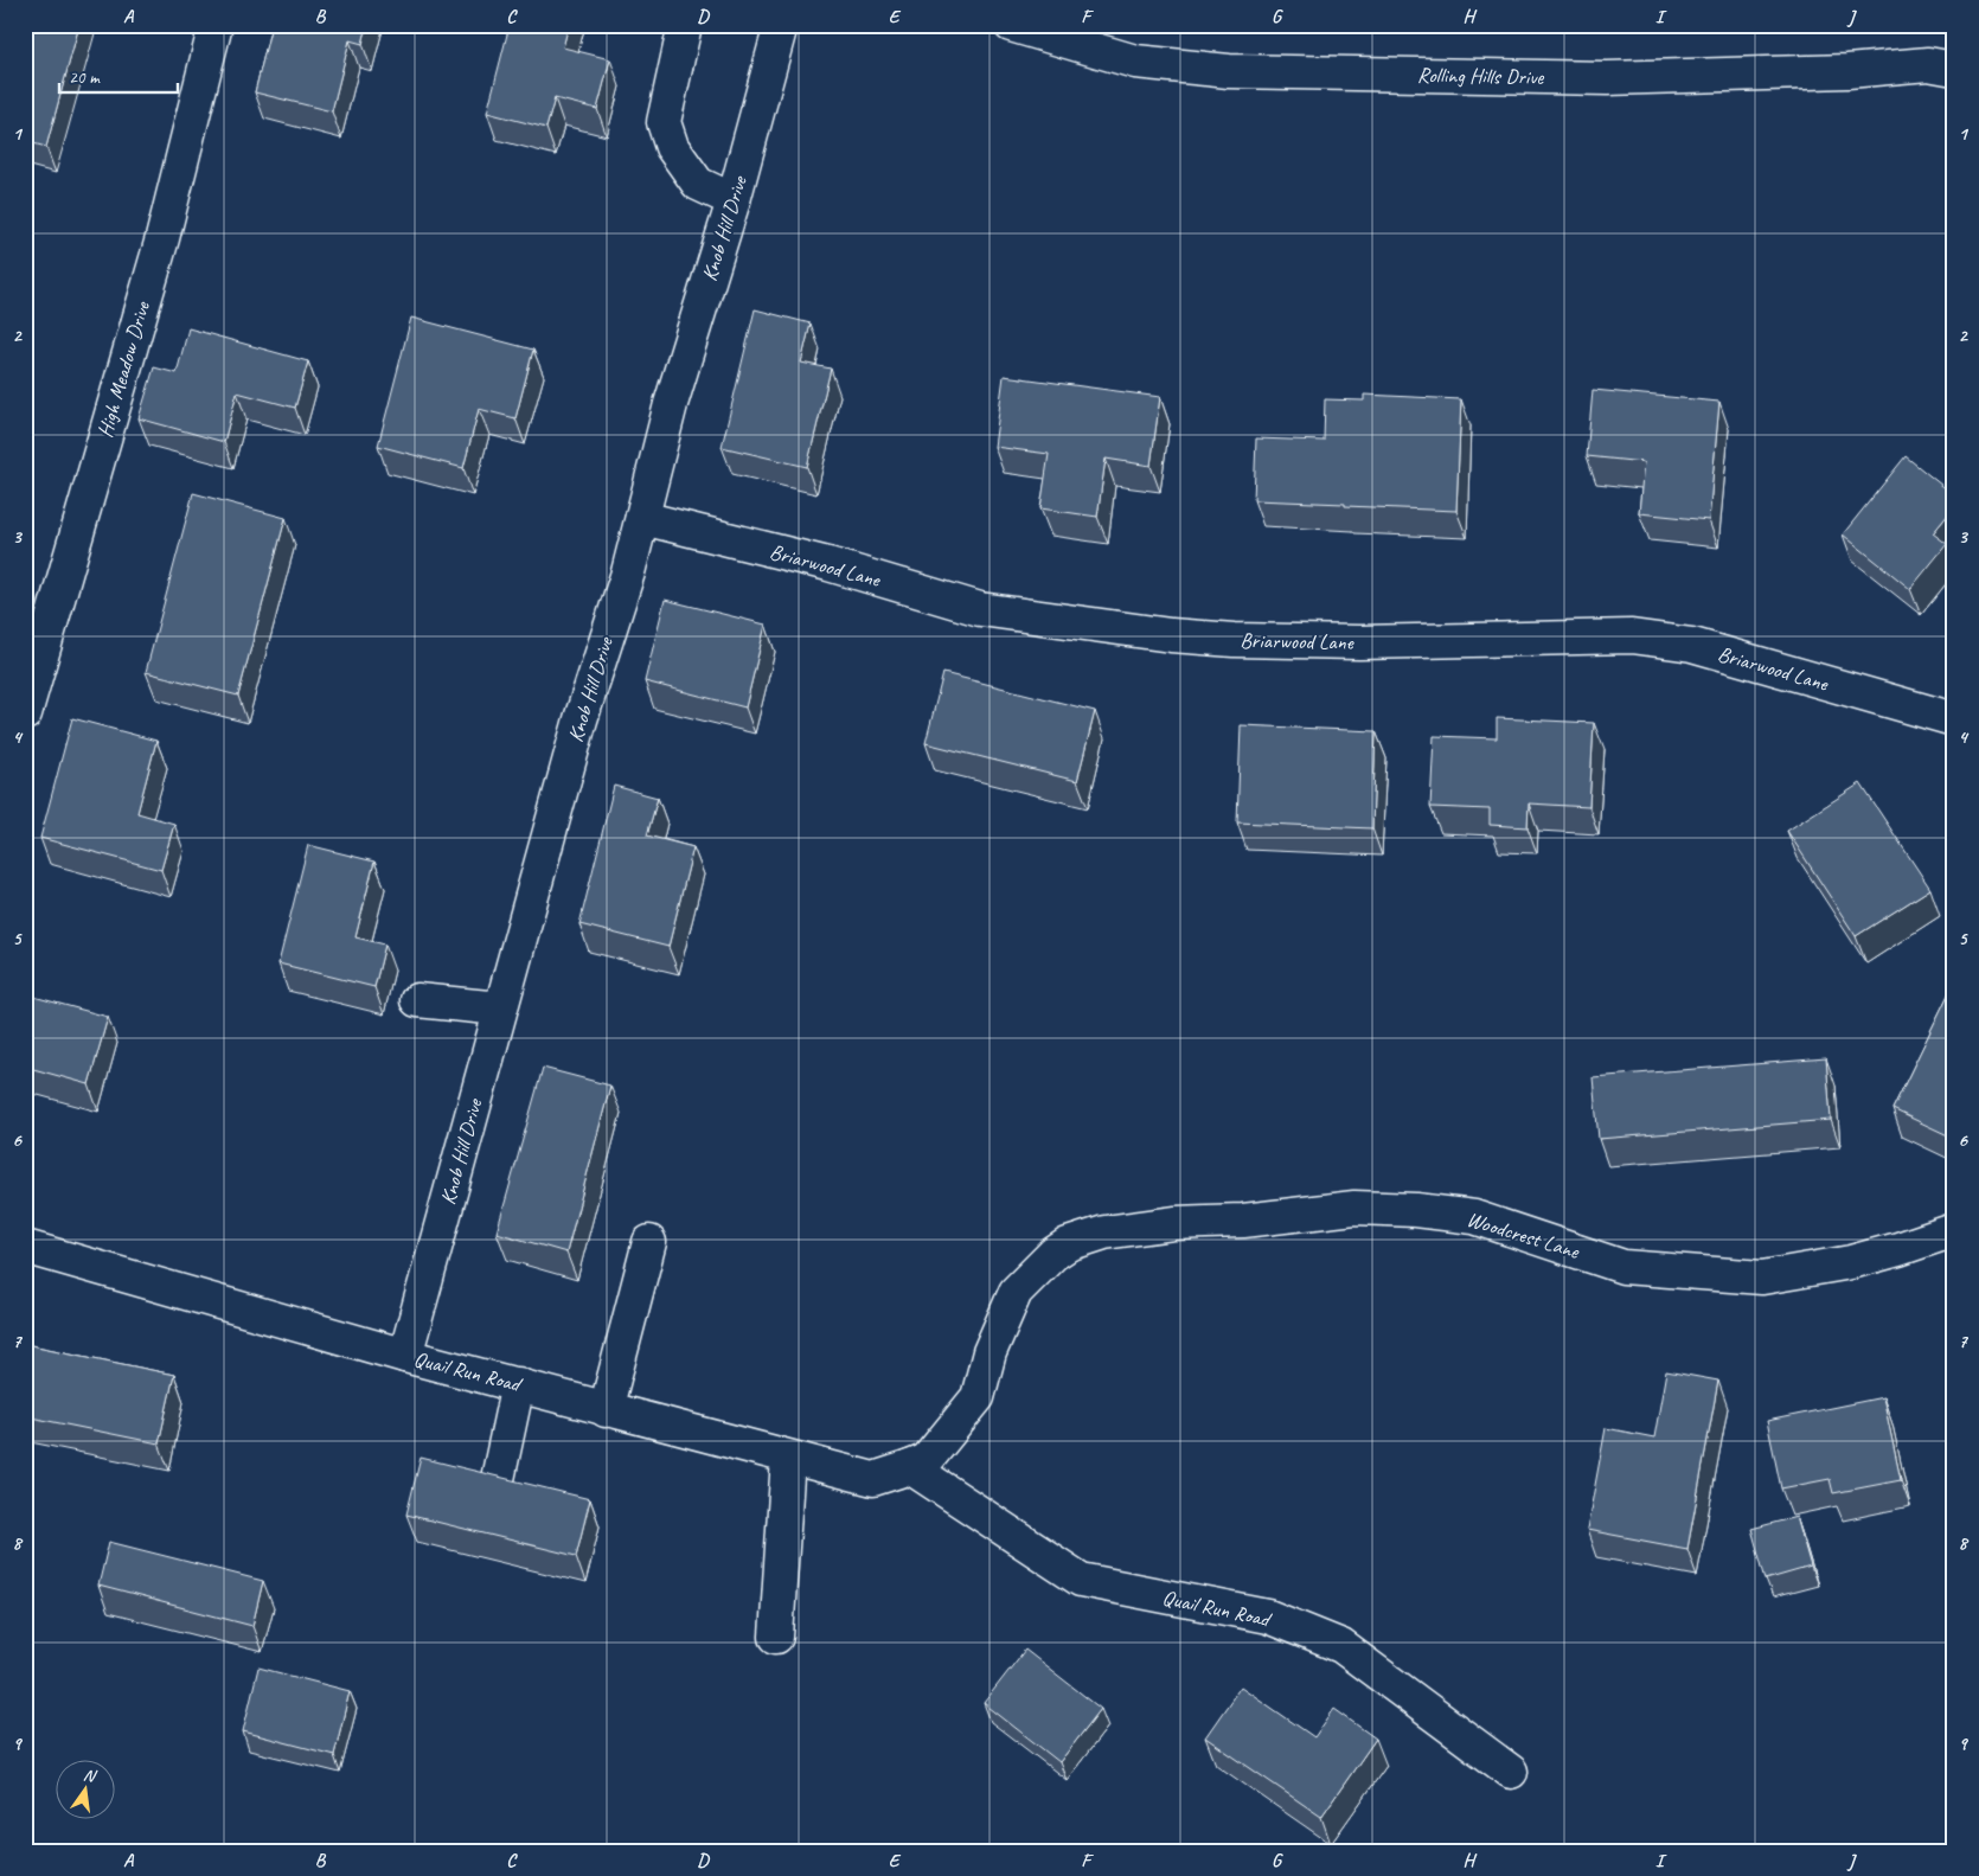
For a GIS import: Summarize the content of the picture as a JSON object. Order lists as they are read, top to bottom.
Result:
{
  "streets": {
    "street": [
      "Rolling Hills Drive",
      "Knob Hill Drive",
      "High Meadow Drive",
      "Briarwood Lane",
      "Woodcrest Lane",
      "Quail Run Road"
    ]
  },
  "crossings": [
    ["Knob Hill Drive", "Briarwood Lane"],
    ["Knob Hill Drive", "Quail Run Road"],
    ["Woodcrest Lane", "Quail Run Road"]
  ],
  "scale_bar": "20 m",
  "north": "top",
  "grid": {
    "columns": [
      "A",
      "B",
      "C",
      "D",
      "E",
      "F",
      "G",
      "H",
      "I",
      "J"
    ],
    "rows": [
      "1",
      "2",
      "3",
      "4",
      "5",
      "6",
      "7",
      "8",
      "9"
    ]
  }
}
